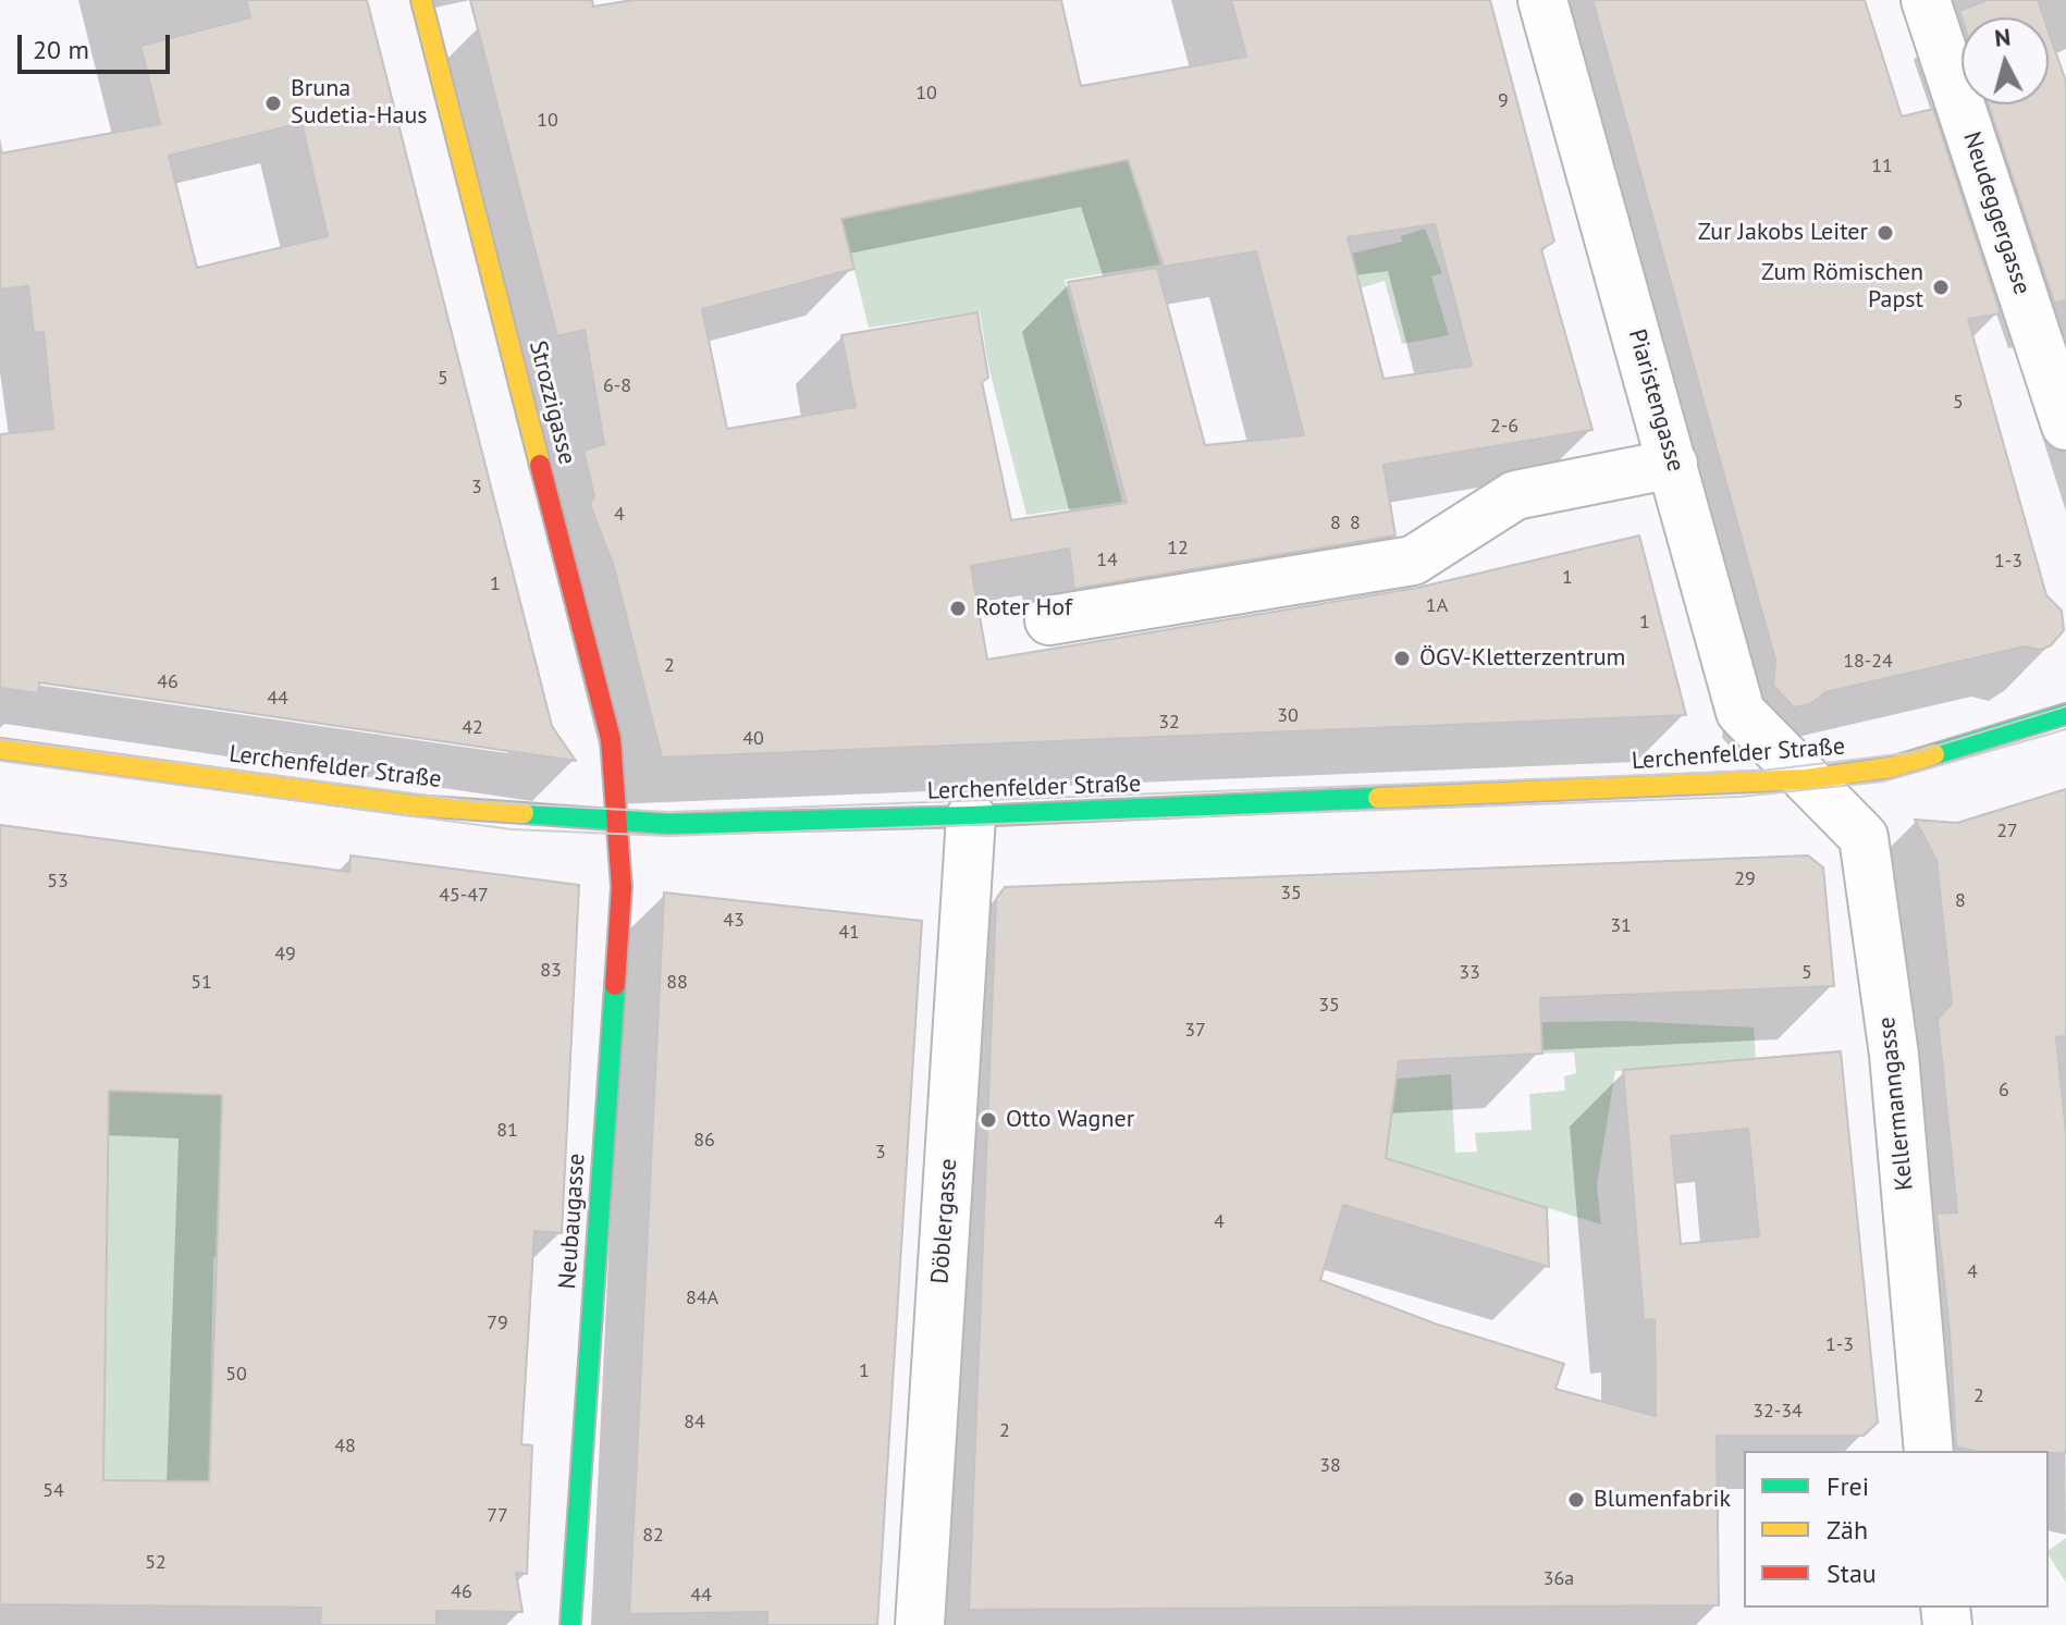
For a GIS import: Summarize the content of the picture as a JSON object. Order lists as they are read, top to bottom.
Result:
{
  "streets": {
    "main road": ["Strozzigasse", "Lerchenfelder Straße", "Neubaugasse"],
    "street": [
      "Neudeggergasse",
      "Piaristengasse",
      "Kellermanngasse",
      "Döblergasse"
    ]
  },
  "crossings": [
    ["Piaristengasse", "Lerchenfelder Straße"],
    ["Piaristengasse", "Kellermanngasse"],
    ["Strozzigasse", "Lerchenfelder Straße"],
    ["Strozzigasse", "Neubaugasse"],
    ["Lerchenfelder Straße", "Kellermanngasse"],
    ["Lerchenfelder Straße", "Neubaugasse"],
    ["Lerchenfelder Straße", "Döblergasse"]
  ],
  "places": [
    "Bruna Sudetia-Haus",
    "Zur Jakobs Leiter",
    "Zum Römischen Papst",
    "Roter Hof",
    "ÖGV-Kletterzentrum",
    "Otto Wagner",
    "Blumenfabrik"
  ],
  "house_numbers": [
    "10",
    "9",
    "10",
    "11",
    "5",
    "6-8",
    "5",
    "2-6",
    "3",
    "4",
    "8",
    "8",
    "12",
    "14",
    "1-3",
    "1",
    "1",
    "1A",
    "1",
    "18-24",
    "2",
    "46",
    "44",
    "30",
    "32",
    "42",
    "40",
    "27",
    "29",
    "53",
    "35",
    "45-47",
    "8",
    "43",
    "31",
    "41",
    "49",
    "83",
    "33",
    "5",
    "51",
    "88",
    "35",
    "37",
    "6",
    "81",
    "86",
    "3",
    "4",
    "4",
    "84A",
    "79",
    "1-3",
    "1",
    "50",
    "2",
    "32-34",
    "84",
    "2",
    "48",
    "38",
    "54",
    "77",
    "82",
    "52",
    "36a",
    "46",
    "44"
  ],
  "legend": ["Frei", "Zäh", "Stau"],
  "scale_bar": "20 m",
  "north": "top"
}
